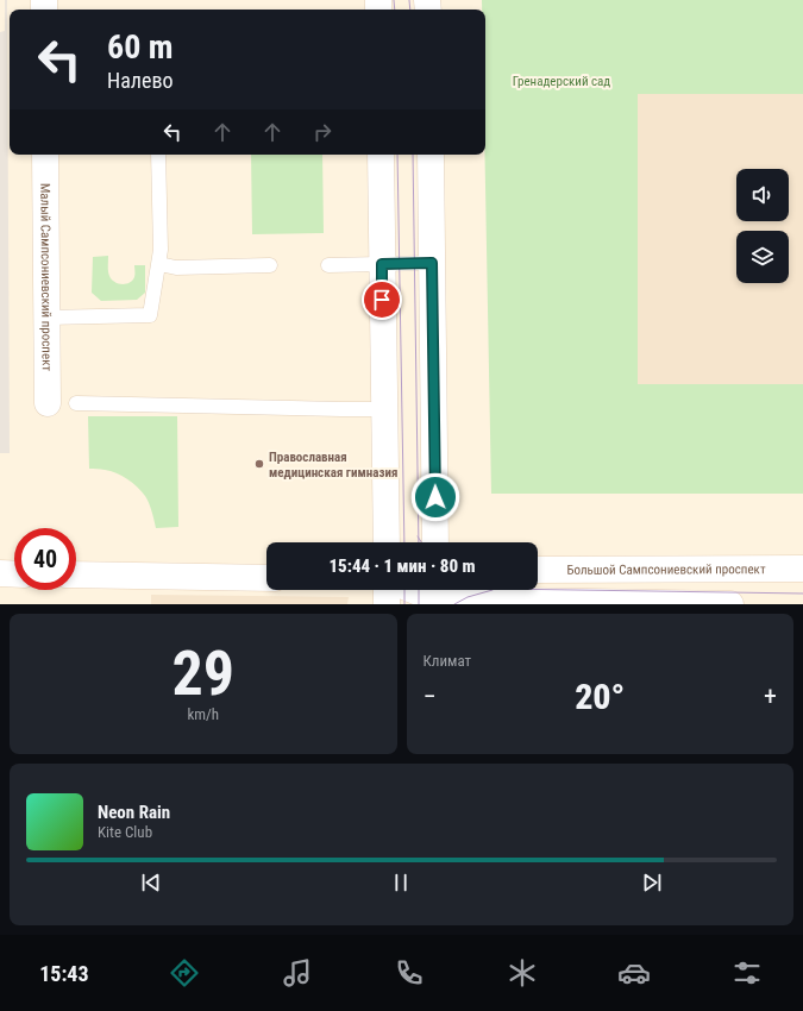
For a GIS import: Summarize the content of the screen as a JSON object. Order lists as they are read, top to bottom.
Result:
{
  "streets": {
    "street": ["Малый Сампсониевский проспект", "Большой Сампсониевский проспект"]
  },
  "parks": ["Гренадерский сад"],
  "places": ["Православная медицинская гимназия"],
  "page": {
    "turn": ["60 m", "Налево"],
    "limit": "40",
    "trip": "15:44 · 1 мин · 80 m",
    "tile": [
      ["29", "km/h"],
      "Климат"
    ],
    "heat": ["−", "20°", "+"],
    "song": ["Neon Rain", "Kite Club"],
    "tabs": "15:43"
  }
}
